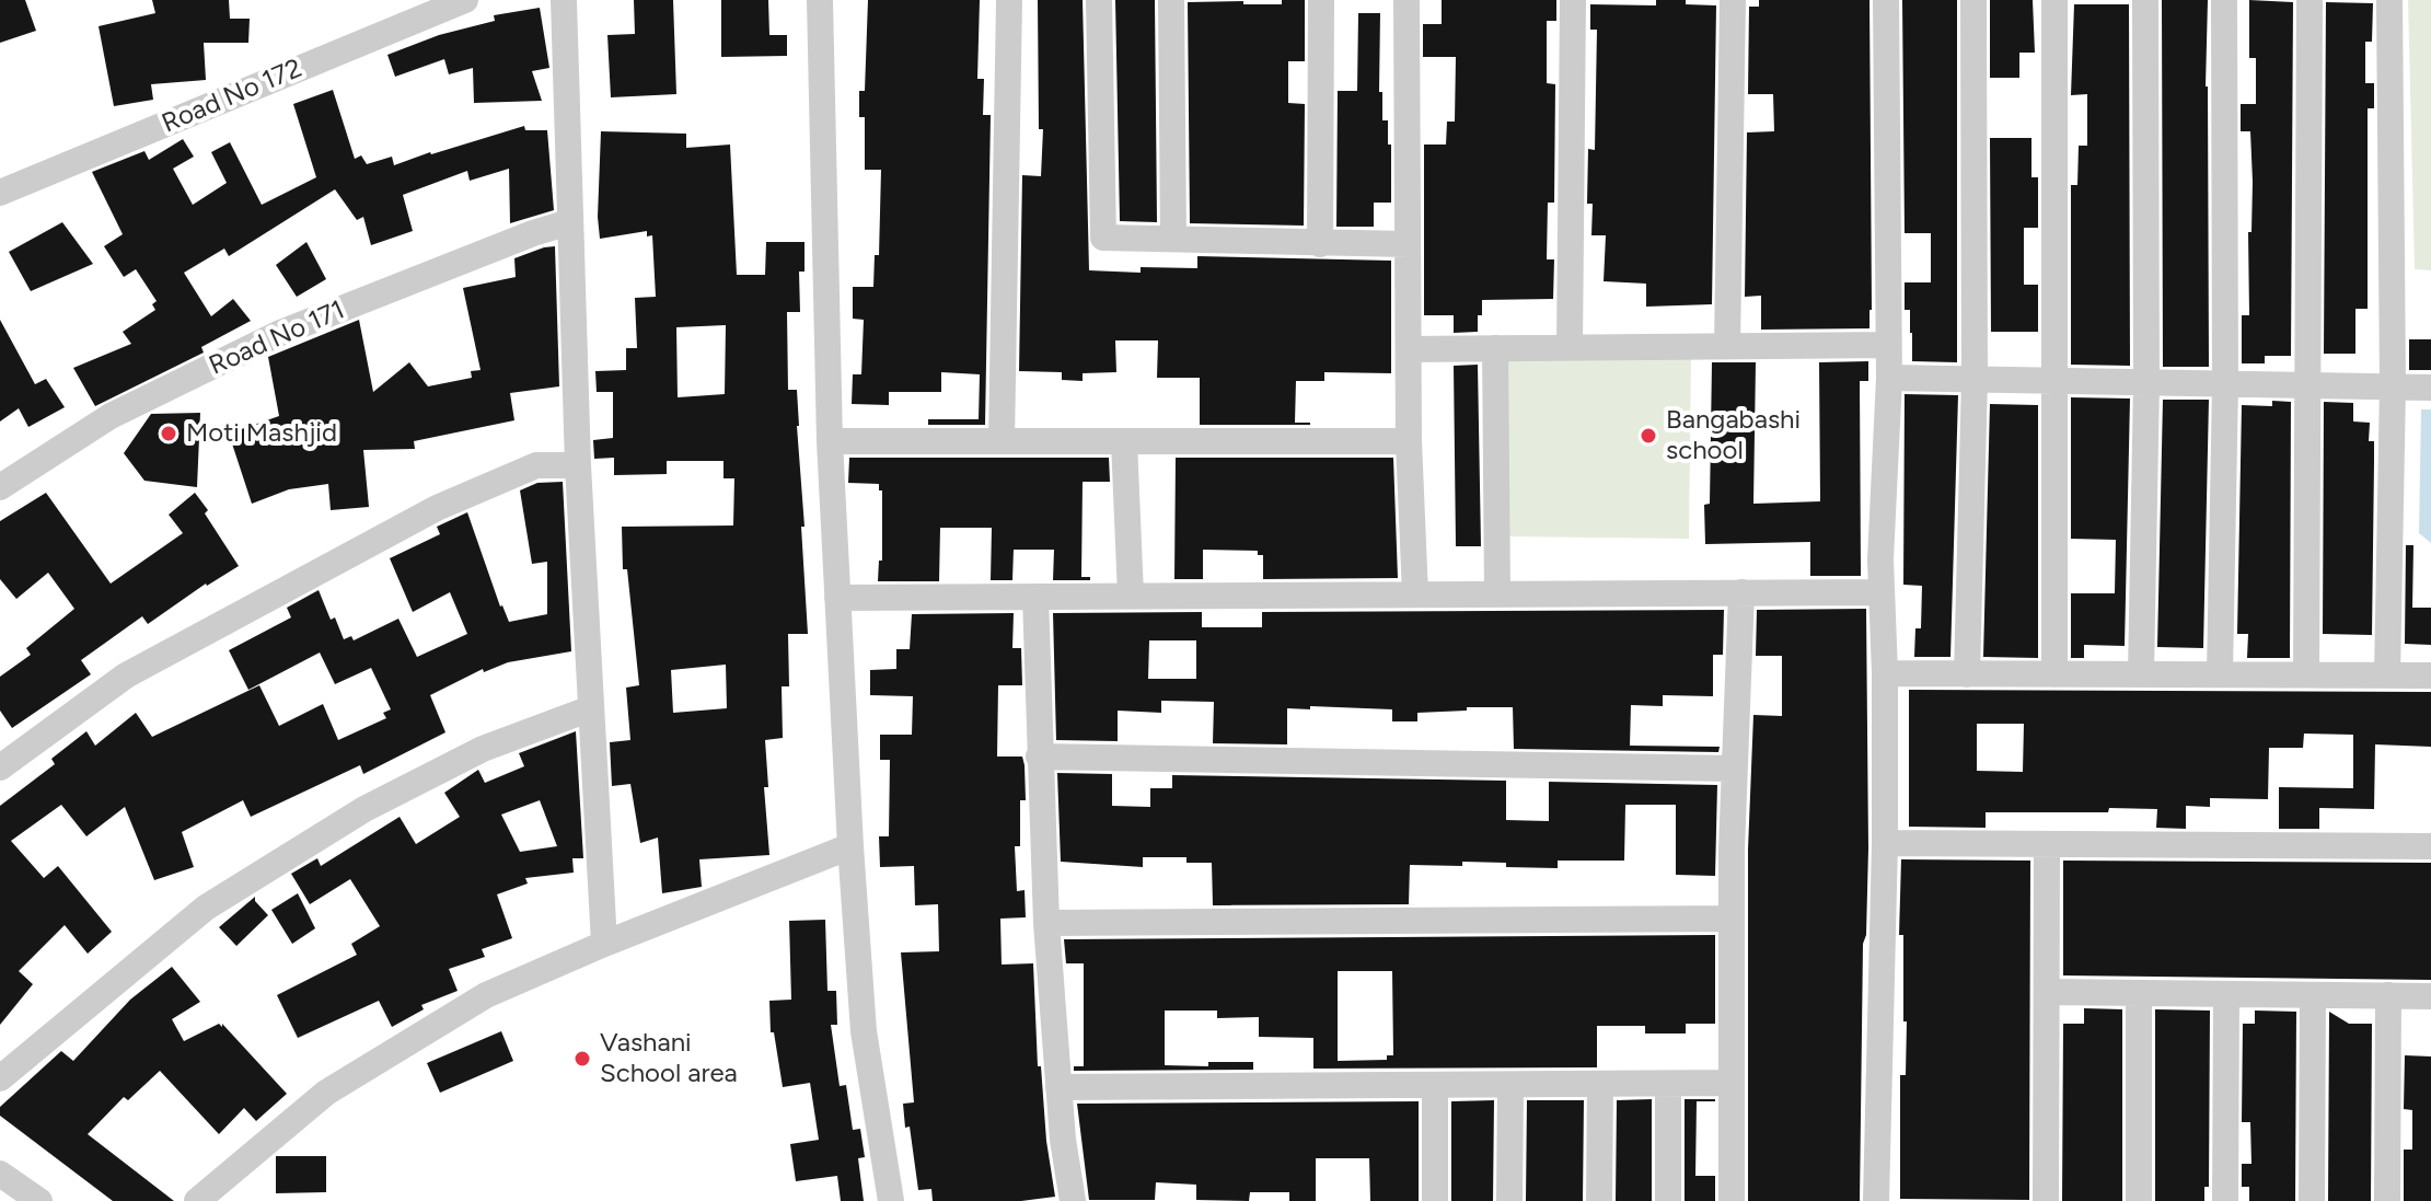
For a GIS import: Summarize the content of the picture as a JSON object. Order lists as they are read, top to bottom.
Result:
{
  "streets": {
    "street": ["Road No 172", "Road No 171"]
  },
  "places": ["Moti Mashjid", "Bangabashi school", "Vashani School area"]
}
